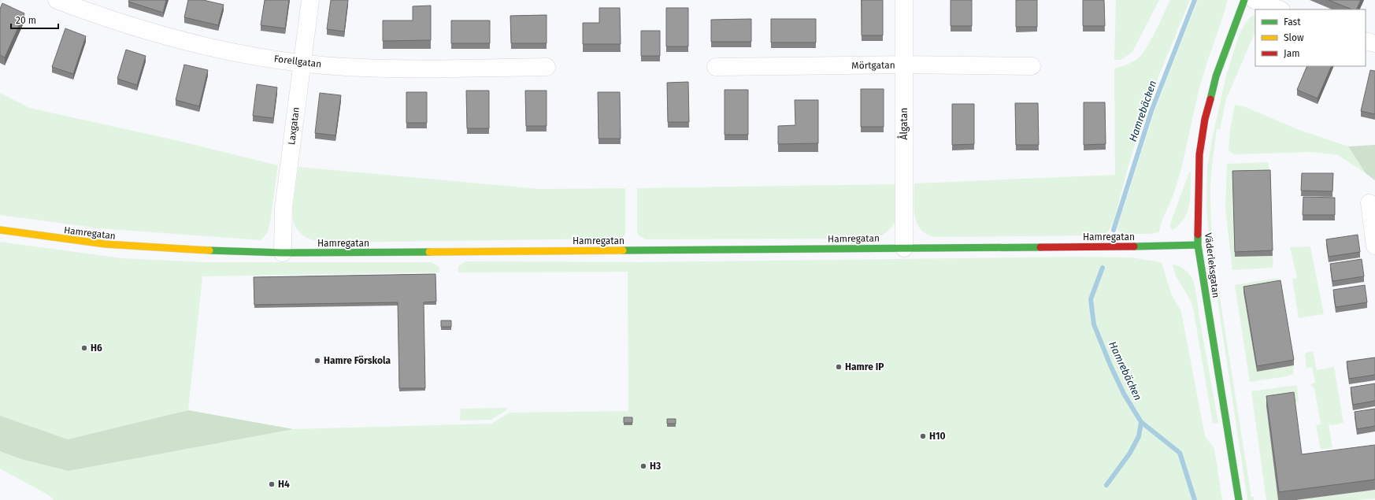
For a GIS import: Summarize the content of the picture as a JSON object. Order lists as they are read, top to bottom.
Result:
{
  "streets": {
    "street": [
      "Forellgatan",
      "Mörtgatan",
      "Ålgatan",
      "Laxgatan",
      "Hamregatan",
      "Väderleksgatan"
    ]
  },
  "crossings": [
    ["Forellgatan", "Laxgatan"],
    ["Mörtgatan", "Ålgatan"],
    ["Ålgatan", "Hamregatan"],
    ["Laxgatan", "Hamregatan"],
    ["Hamregatan", "Väderleksgatan"]
  ],
  "water": ["Hamrebäcken"],
  "places": [
    "H6",
    "Hamre Förskola",
    "Hamre IP",
    "H10",
    "H3",
    "H4"
  ],
  "legend": ["Fast", "Slow", "Jam"],
  "scale_bar": "20 m"
}
